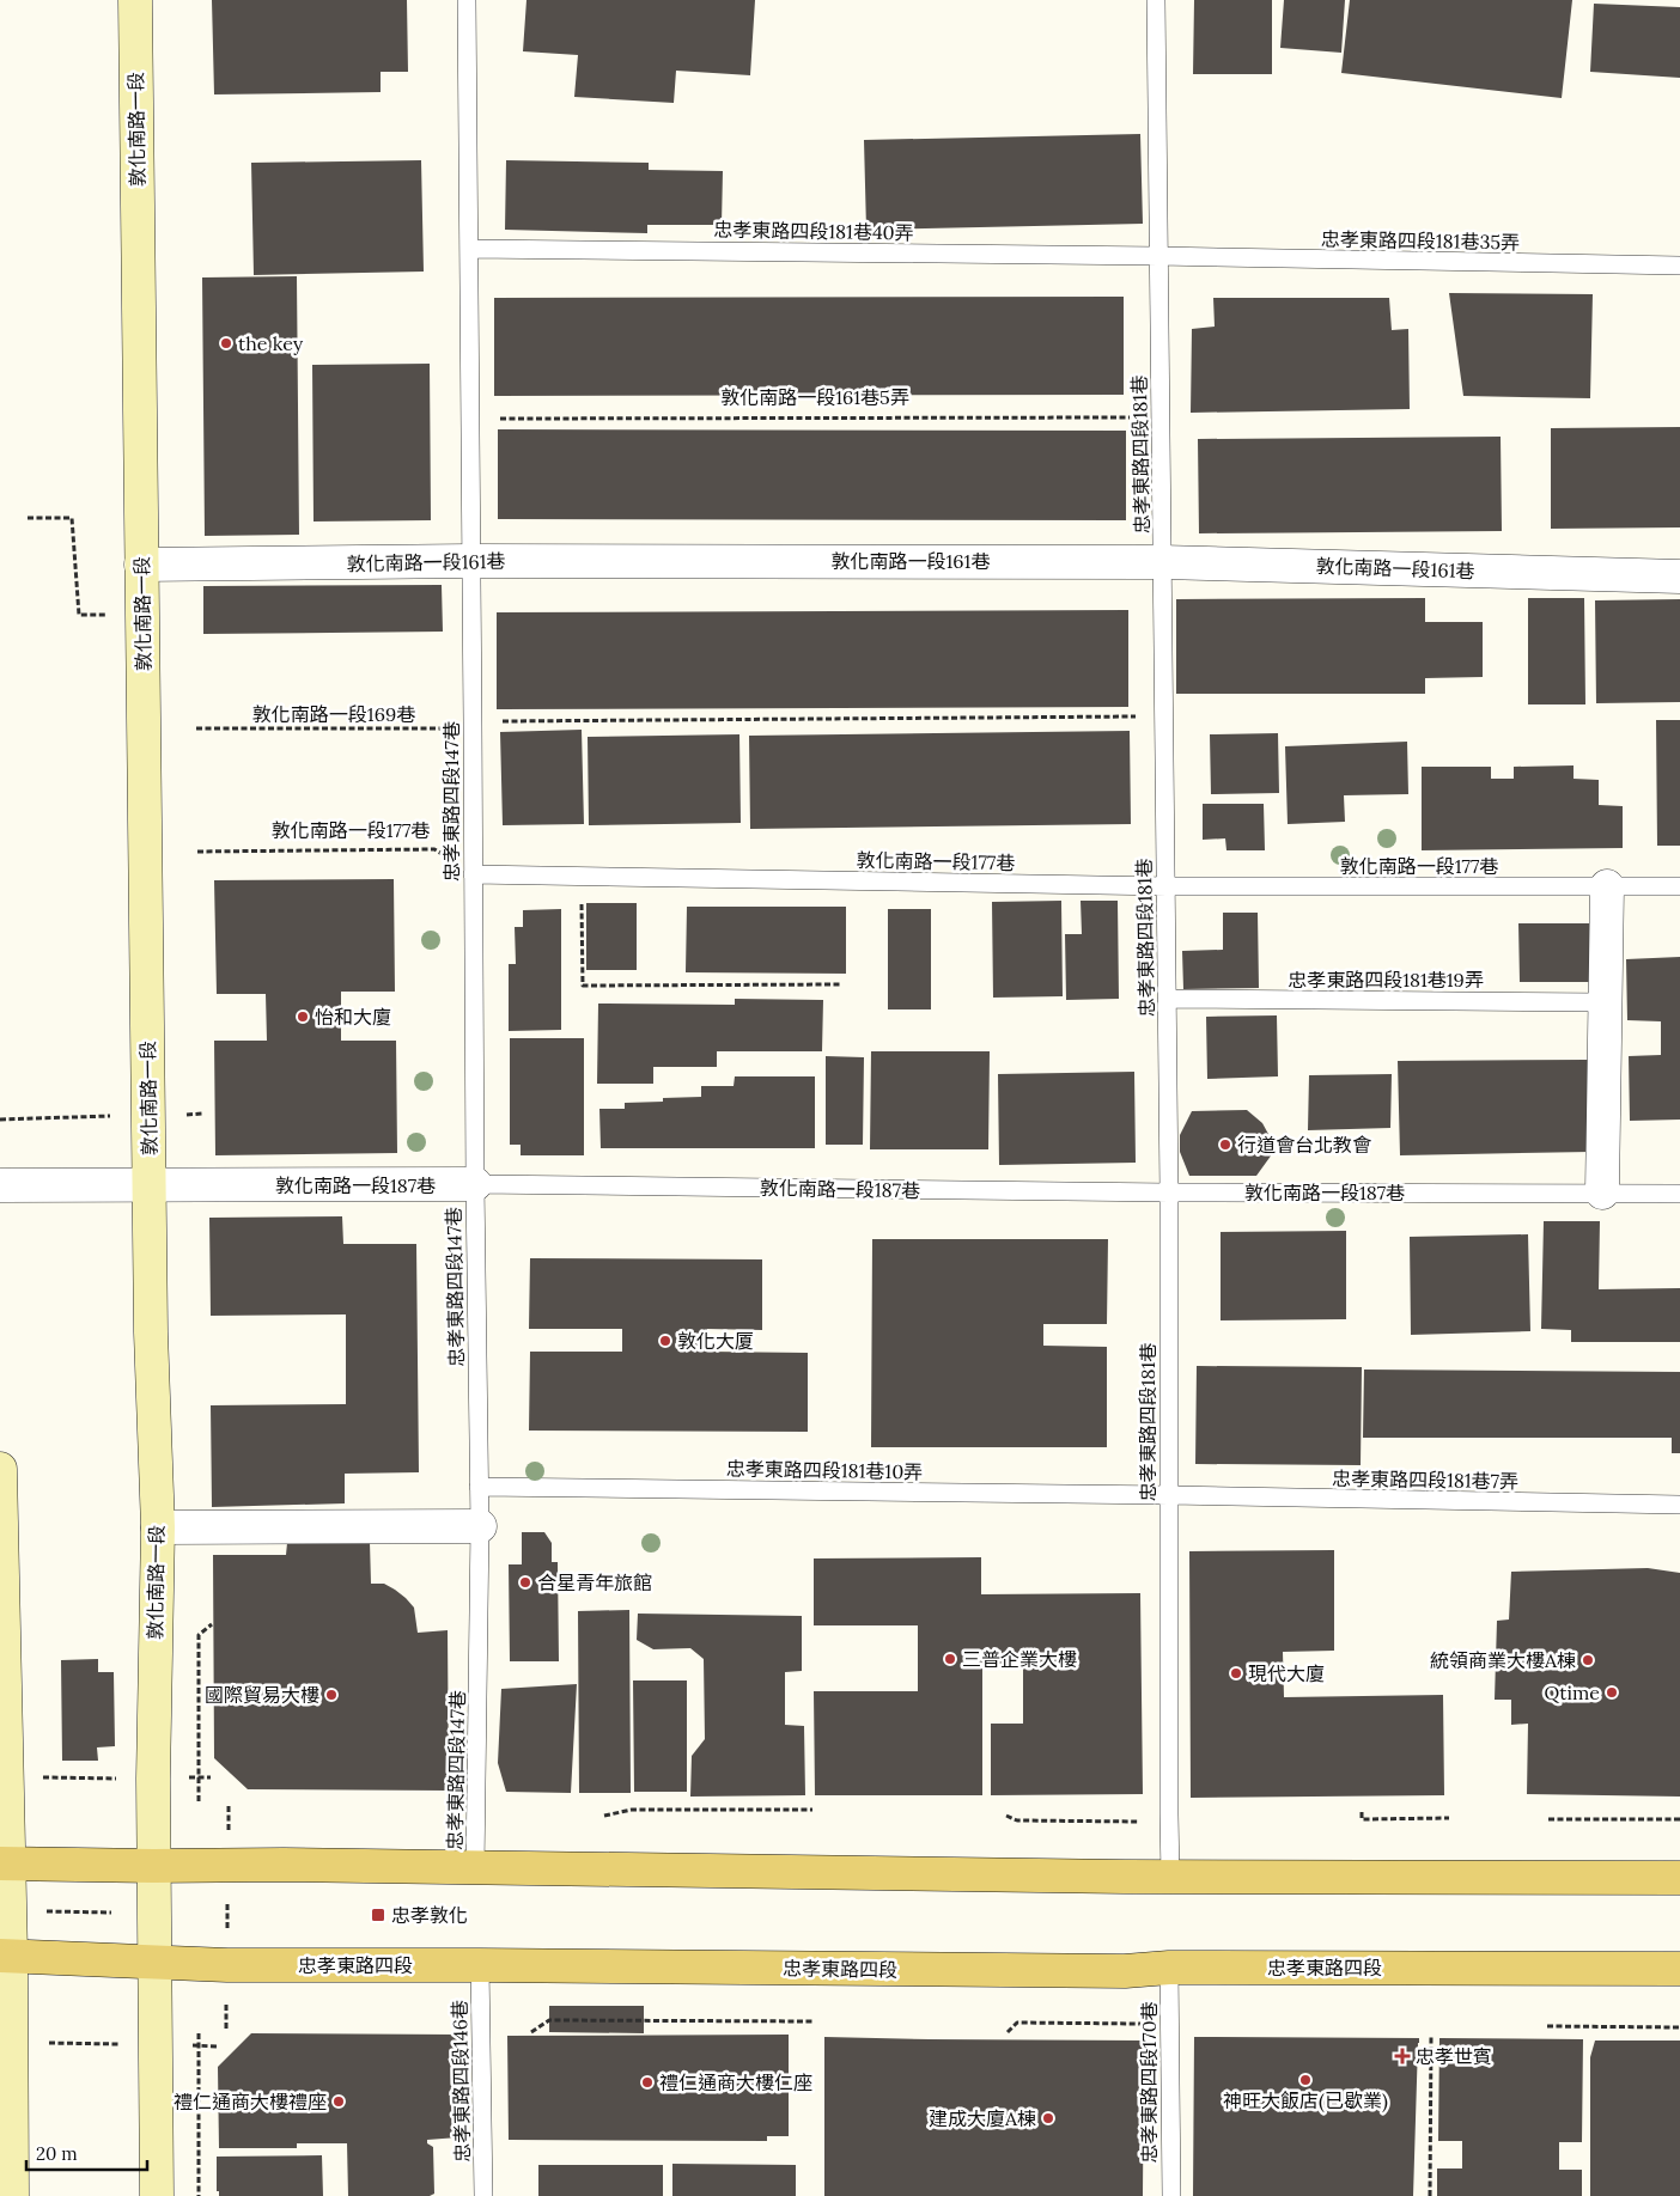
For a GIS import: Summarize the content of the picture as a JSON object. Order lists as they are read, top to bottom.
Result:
{
  "streets": {
    "main road": ["敦化南路一段", "忠孝東路四段"],
    "street": ["敦化南路一段161巷", "敦化南路一段187巷"],
    "lane": [
      "忠孝東路四段181巷40弄",
      "忠孝東路四段181巷35弄",
      "忠孝東路四段181巷",
      "忠孝東路四段147巷",
      "敦化南路一段177巷",
      "忠孝東路四段181巷19弄",
      "忠孝東路四段181巷10弄",
      "忠孝東路四段181巷7弄",
      "忠孝東路四段146巷",
      "忠孝東路四段170巷"
    ],
    "path": ["敦化南路一段161巷5弄", "敦化南路一段169巷"]
  },
  "crossings": [
    ["敦化南路一段", "敦化南路一段161巷"],
    ["敦化南路一段", "敦化南路一段187巷"],
    ["敦化南路一段", "忠孝東路四段"],
    ["忠孝東路四段181巷40弄", "忠孝東路四段181巷35弄"],
    ["忠孝東路四段181巷40弄", "忠孝東路四段181巷"],
    ["忠孝東路四段181巷35弄", "忠孝東路四段181巷"],
    ["敦化南路一段161巷5弄", "忠孝東路四段181巷"],
    ["忠孝東路四段181巷", "敦化南路一段161巷"],
    ["忠孝東路四段181巷", "敦化南路一段169巷"],
    ["忠孝東路四段181巷", "敦化南路一段177巷"],
    ["忠孝東路四段181巷", "忠孝東路四段181巷19弄"],
    ["忠孝東路四段181巷", "敦化南路一段187巷"],
    ["忠孝東路四段181巷", "忠孝東路四段181巷10弄"],
    ["忠孝東路四段181巷", "忠孝東路四段181巷7弄"],
    ["敦化南路一段161巷", "忠孝東路四段147巷"],
    ["敦化南路一段169巷", "忠孝東路四段147巷"],
    ["忠孝東路四段147巷", "敦化南路一段177巷"],
    ["忠孝東路四段147巷", "敦化南路一段187巷"],
    ["忠孝東路四段147巷", "忠孝東路四段181巷10弄"],
    ["忠孝東路四段181巷10弄", "忠孝東路四段181巷7弄"],
    ["忠孝東路四段", "忠孝東路四段146巷"],
    ["忠孝東路四段", "忠孝東路四段170巷"]
  ],
  "places": {
    "other": [
      "the key",
      "怡和大廈",
      "行道會台北教會",
      "敦化大厦",
      "合星青年旅館",
      "三普企業大樓",
      "統領商業大樓A棟",
      "現代大廈",
      "Qtime",
      "國際貿易大樓",
      "神旺大飯店(已歇業)",
      "禮仁通商大樓仁座",
      "禮仁通商大樓禮座",
      "建成大廈A棟"
    ],
    "transit": ["忠孝敦化"],
    "health": ["忠孝世賓"]
  },
  "scale_bar": "20 m"
}
